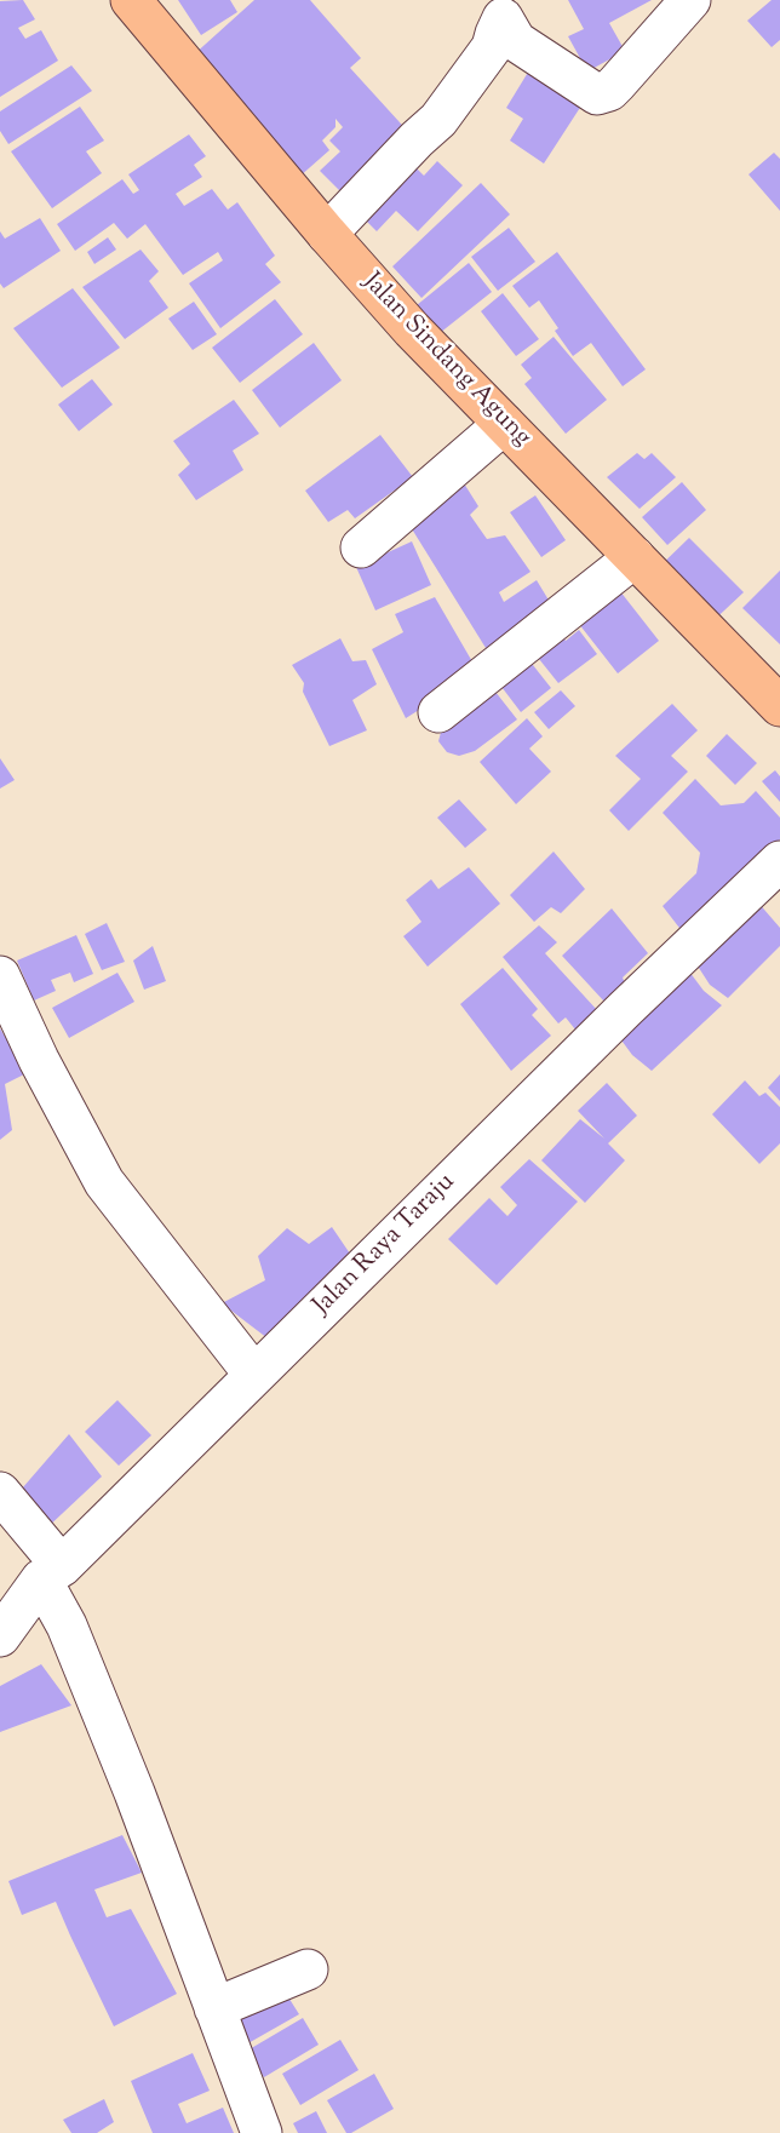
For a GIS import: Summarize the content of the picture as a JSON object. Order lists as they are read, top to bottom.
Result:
{
  "streets": {
    "main road": ["Jalan Sindang Agung"],
    "street": ["Jalan Raya Taraju"]
  }
}
